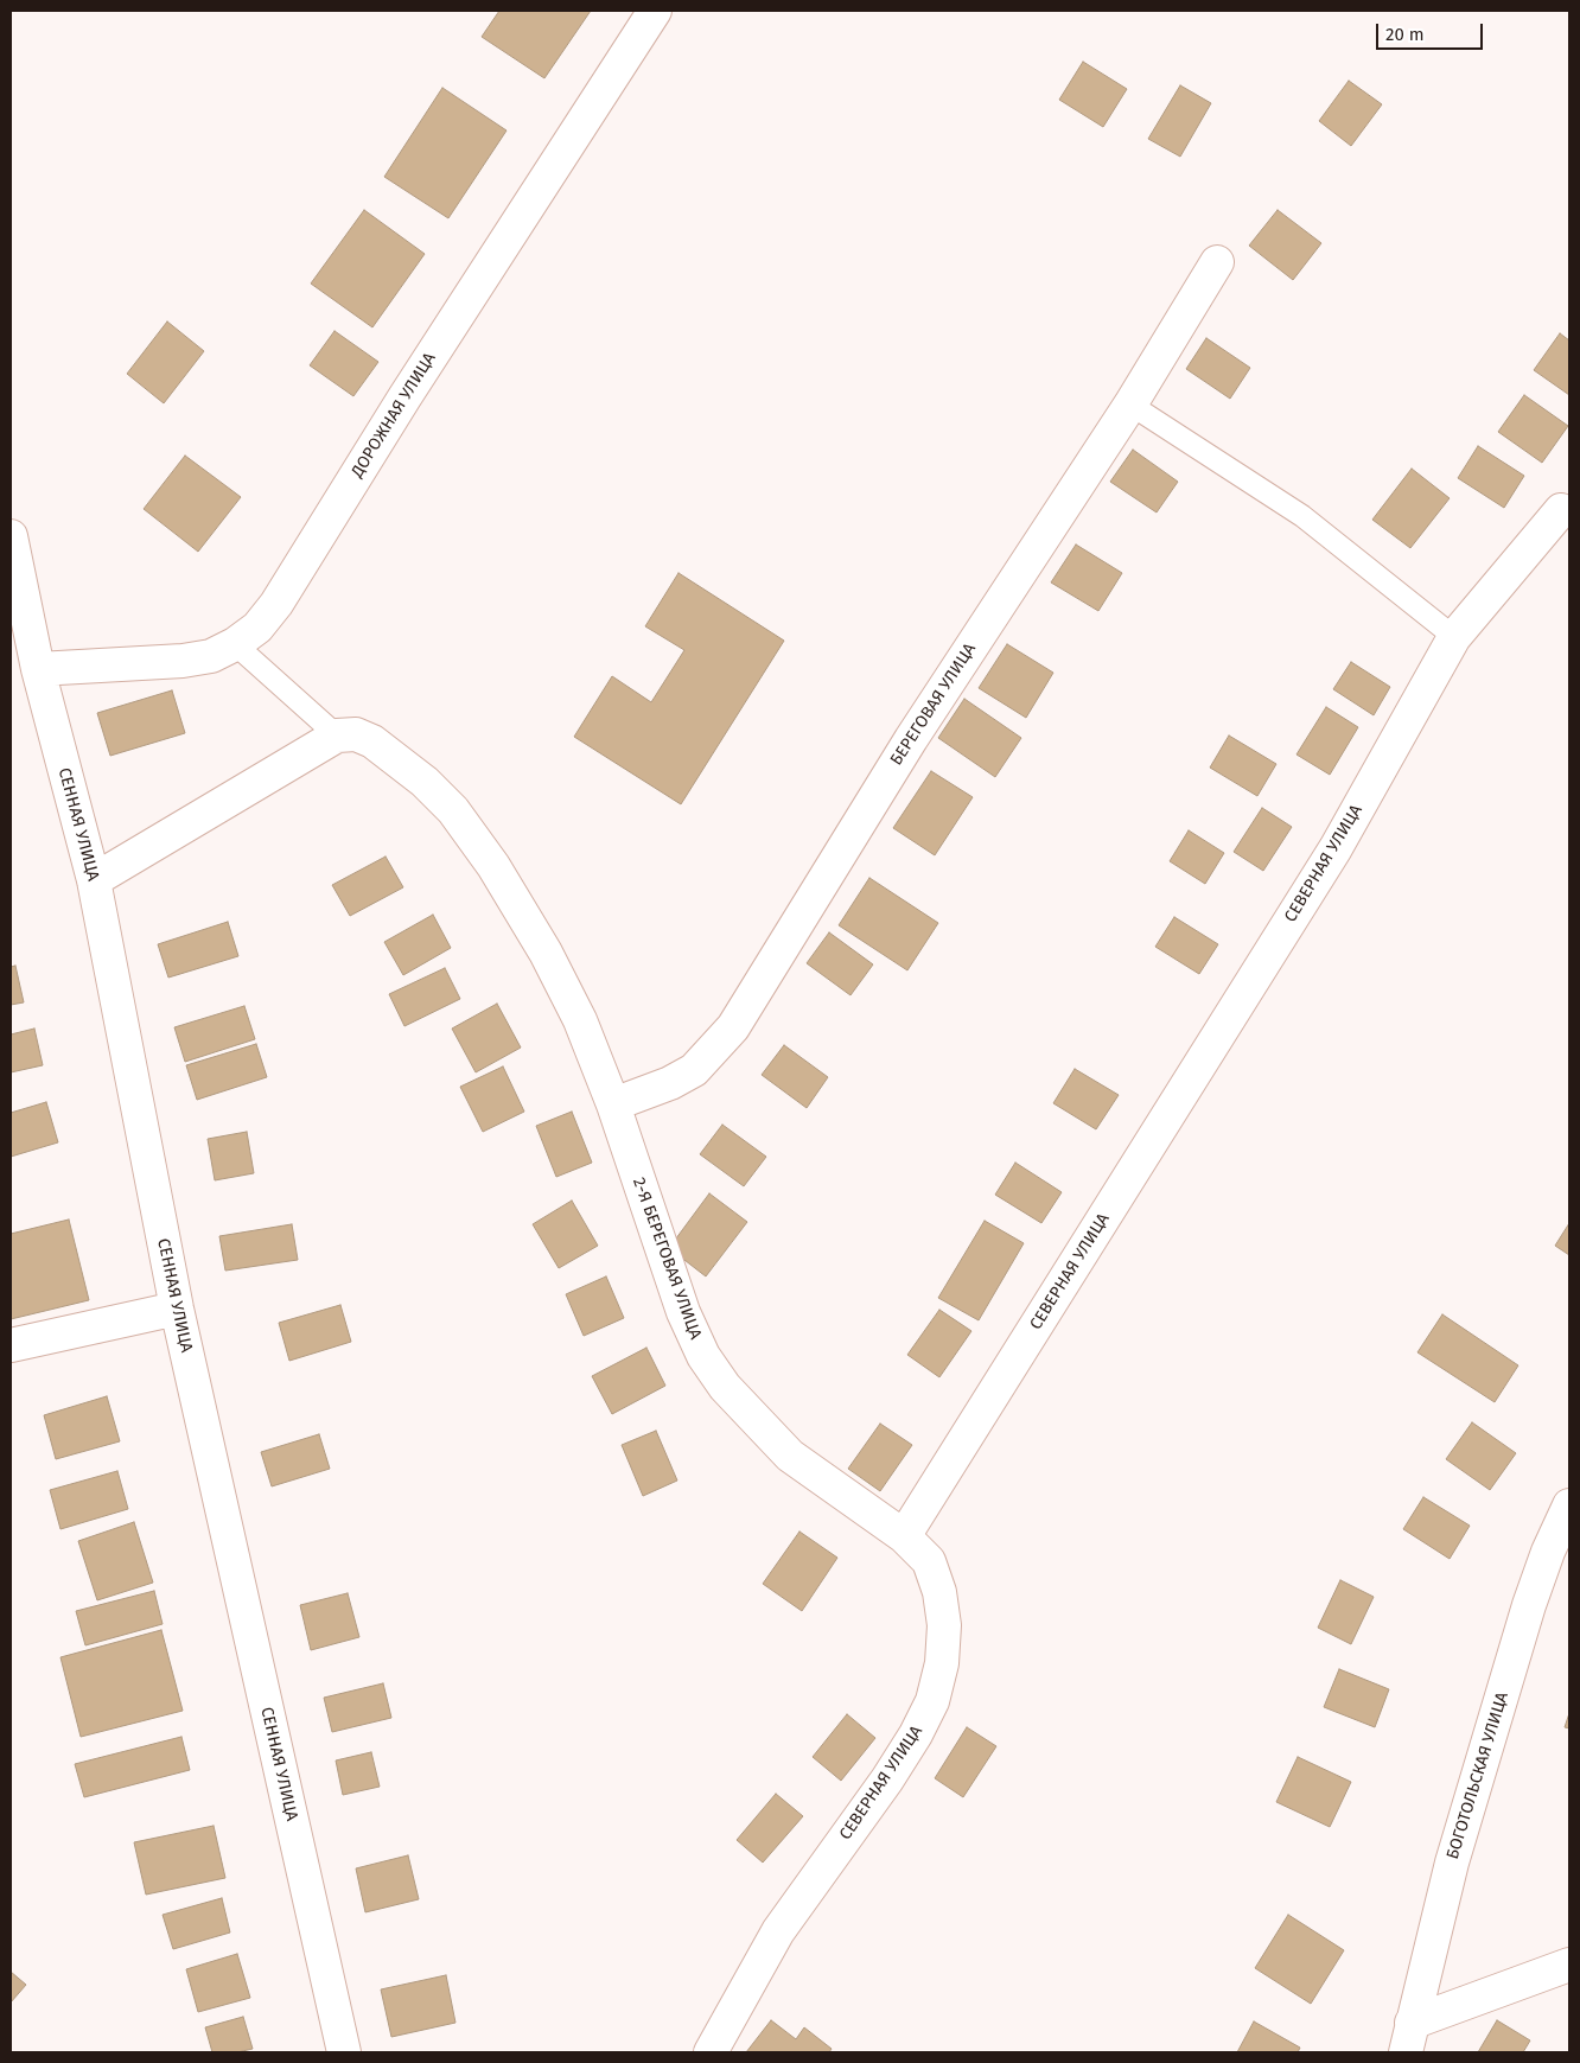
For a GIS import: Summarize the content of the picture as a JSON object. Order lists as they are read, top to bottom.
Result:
{
  "streets": {
    "street": [
      "ДОРОЖНАЯ УЛИЦА",
      "БЕРЕГОВАЯ УЛИЦА",
      "СЕННАЯ УЛИЦА",
      "СЕВЕРНАЯ УЛИЦА",
      "2-Я БЕРЕГОВАЯ УЛИЦА",
      "БОГОТОЛЬСКАЯ УЛИЦА"
    ]
  },
  "crossings": [
    ["ДОРОЖНАЯ УЛИЦА", "СЕННАЯ УЛИЦА"],
    ["БЕРЕГОВАЯ УЛИЦА", "2-Я БЕРЕГОВАЯ УЛИЦА"],
    ["СЕВЕРНАЯ УЛИЦА", "2-Я БЕРЕГОВАЯ УЛИЦА"]
  ],
  "scale_bar": "20 m"
}
